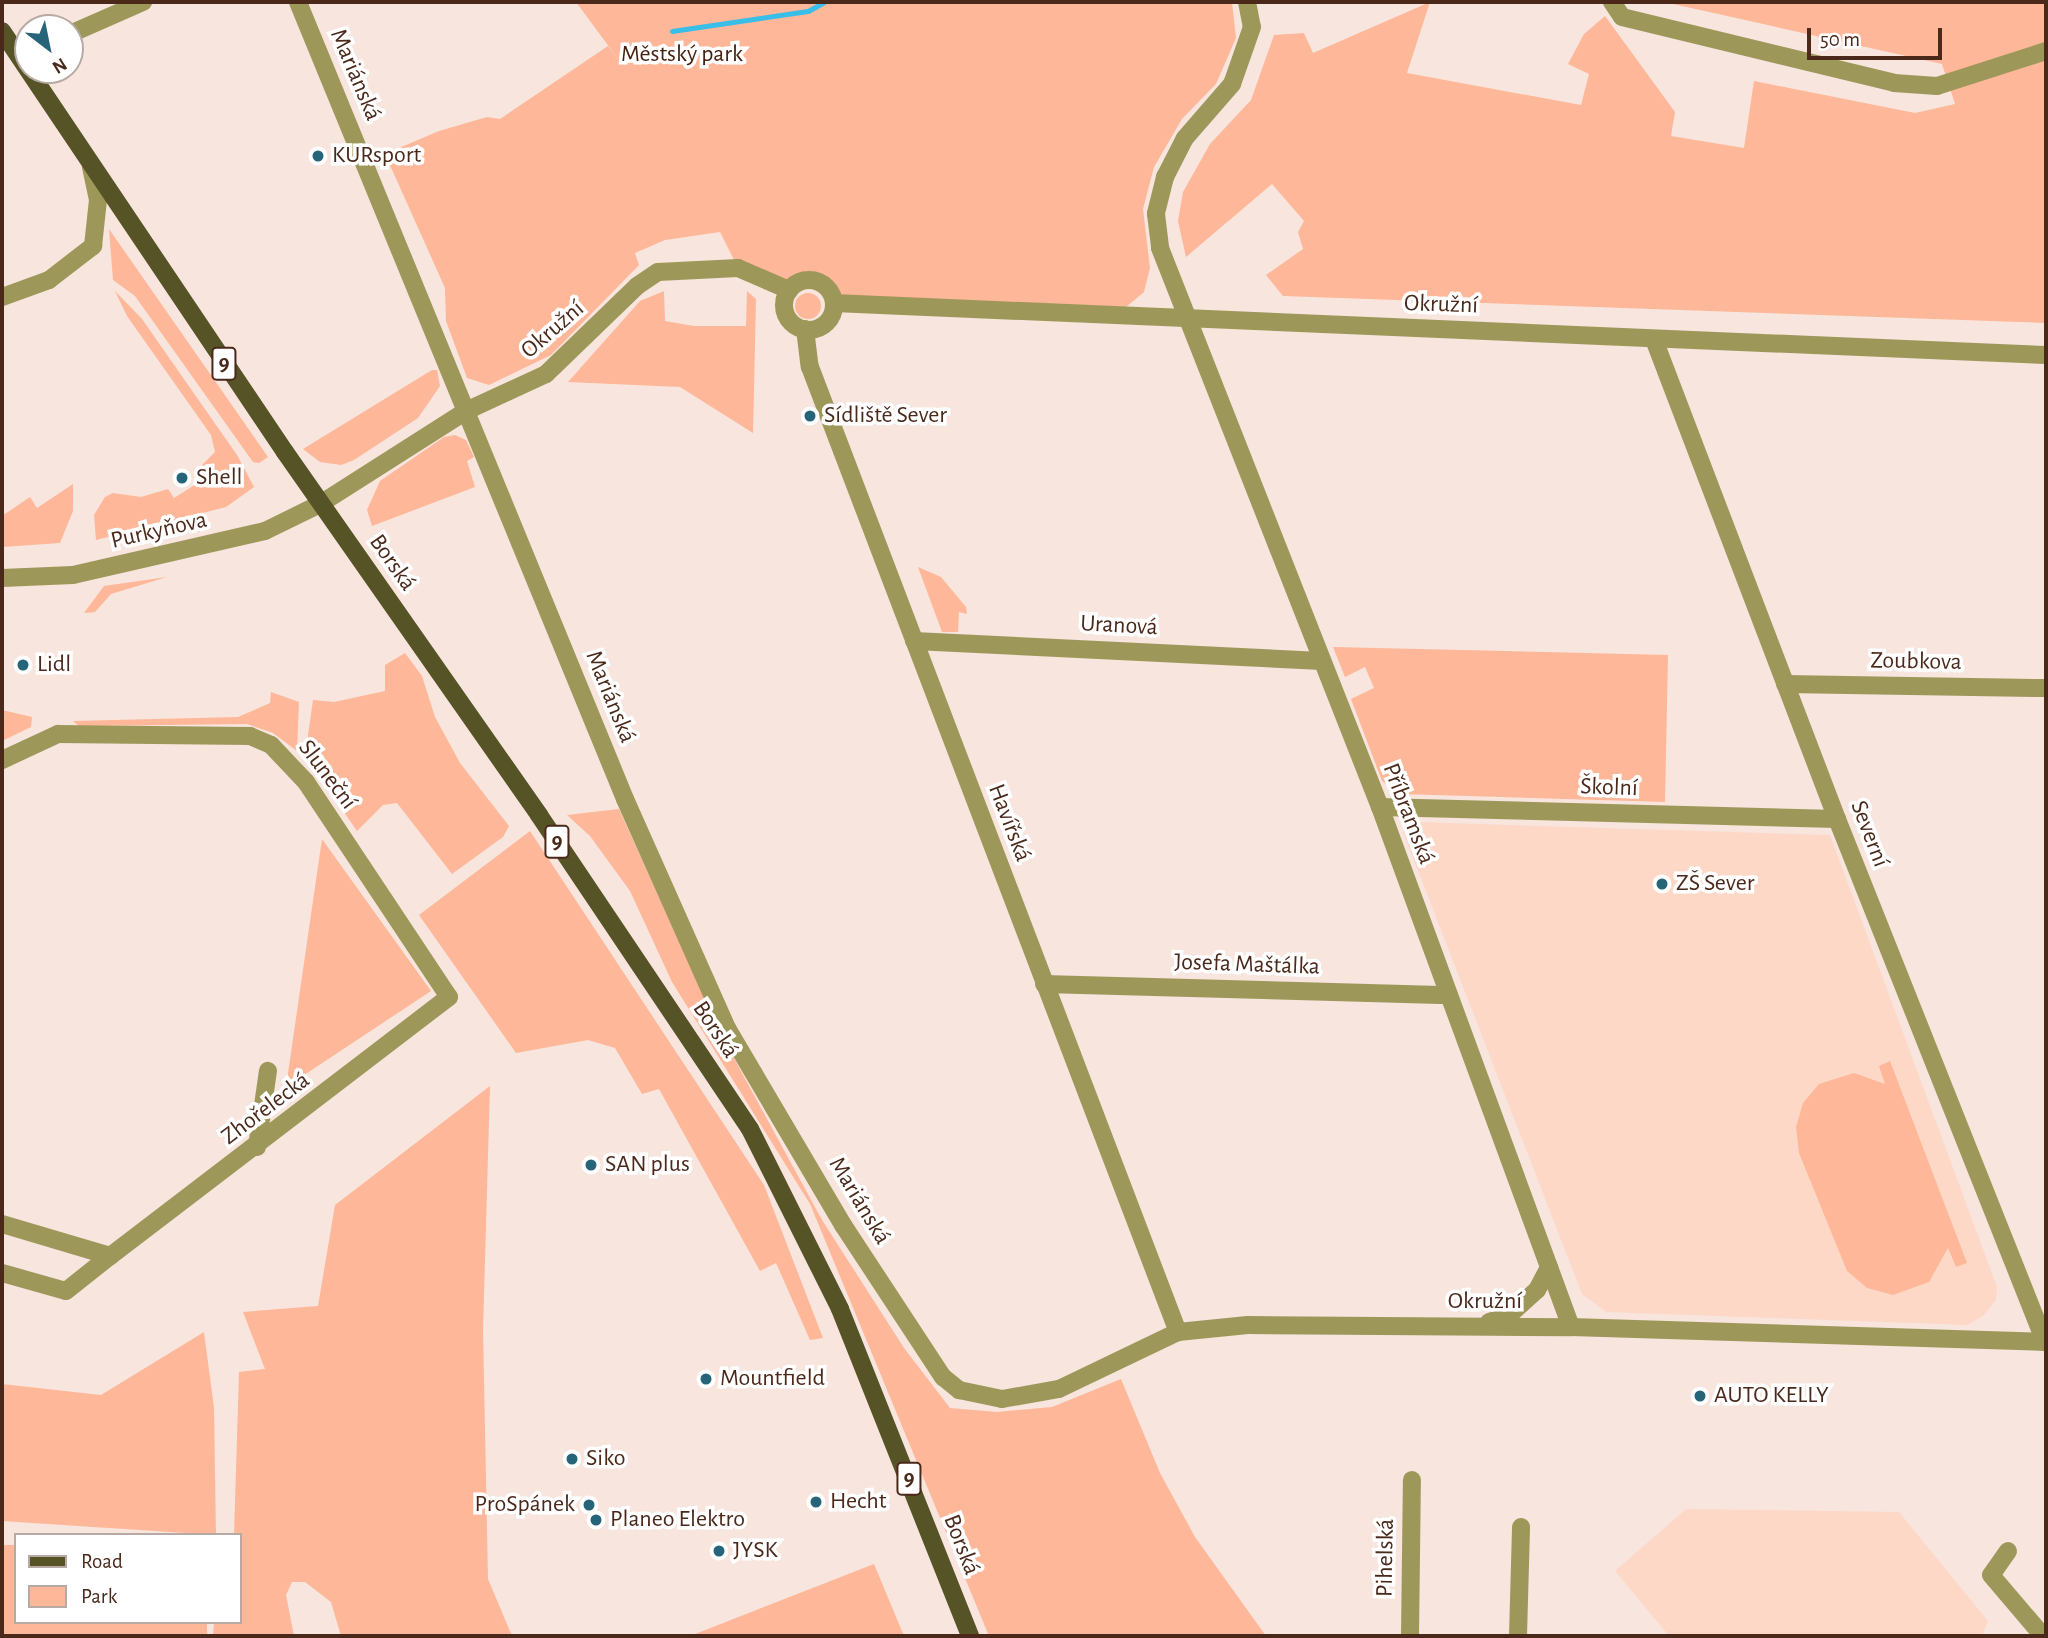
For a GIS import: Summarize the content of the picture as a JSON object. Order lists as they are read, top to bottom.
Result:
{
  "streets": {
    "main road": ["9", "Borská"],
    "street": [
      "Mariánská",
      "Okružní",
      "Purkyňova",
      "Uranová",
      "Zoubkova",
      "Sluneční",
      "Školní",
      "Příbramská",
      "Havířská",
      "Severní",
      "Josefa Maštálka",
      "Zhořelecká",
      "Pihelská"
    ]
  },
  "crossings": [
    ["Mariánská", "Okružní"],
    ["Okružní", "9"],
    ["Okružní", "Purkyňova"],
    ["Okružní", "Borská"],
    ["Okružní", "Příbramská"],
    ["Okružní", "Havířská"],
    ["Okružní", "Severní"],
    ["9", "Purkyňova"],
    ["9", "Borská"],
    ["Purkyňova", "Borská"],
    ["Uranová", "Příbramská"],
    ["Uranová", "Havířská"],
    ["Zoubkova", "Severní"],
    ["Sluneční", "Zhořelecká"],
    ["Školní", "Příbramská"],
    ["Školní", "Severní"],
    ["Příbramská", "Josefa Maštálka"],
    ["Havířská", "Josefa Maštálka"]
  ],
  "parks": ["Městský park"],
  "places": [
    "KURsport",
    "Sídliště Sever",
    "Shell",
    "Lidl",
    "ZŠ Sever",
    "SAN plus",
    "Mountfield",
    "AUTO KELLY",
    "Siko",
    "Hecht",
    "ProSpánek",
    "Planeo Elektro",
    "JYSK"
  ],
  "legend": ["Road", "Park"],
  "scale_bar": "50 m",
  "north": "bottom right"
}
